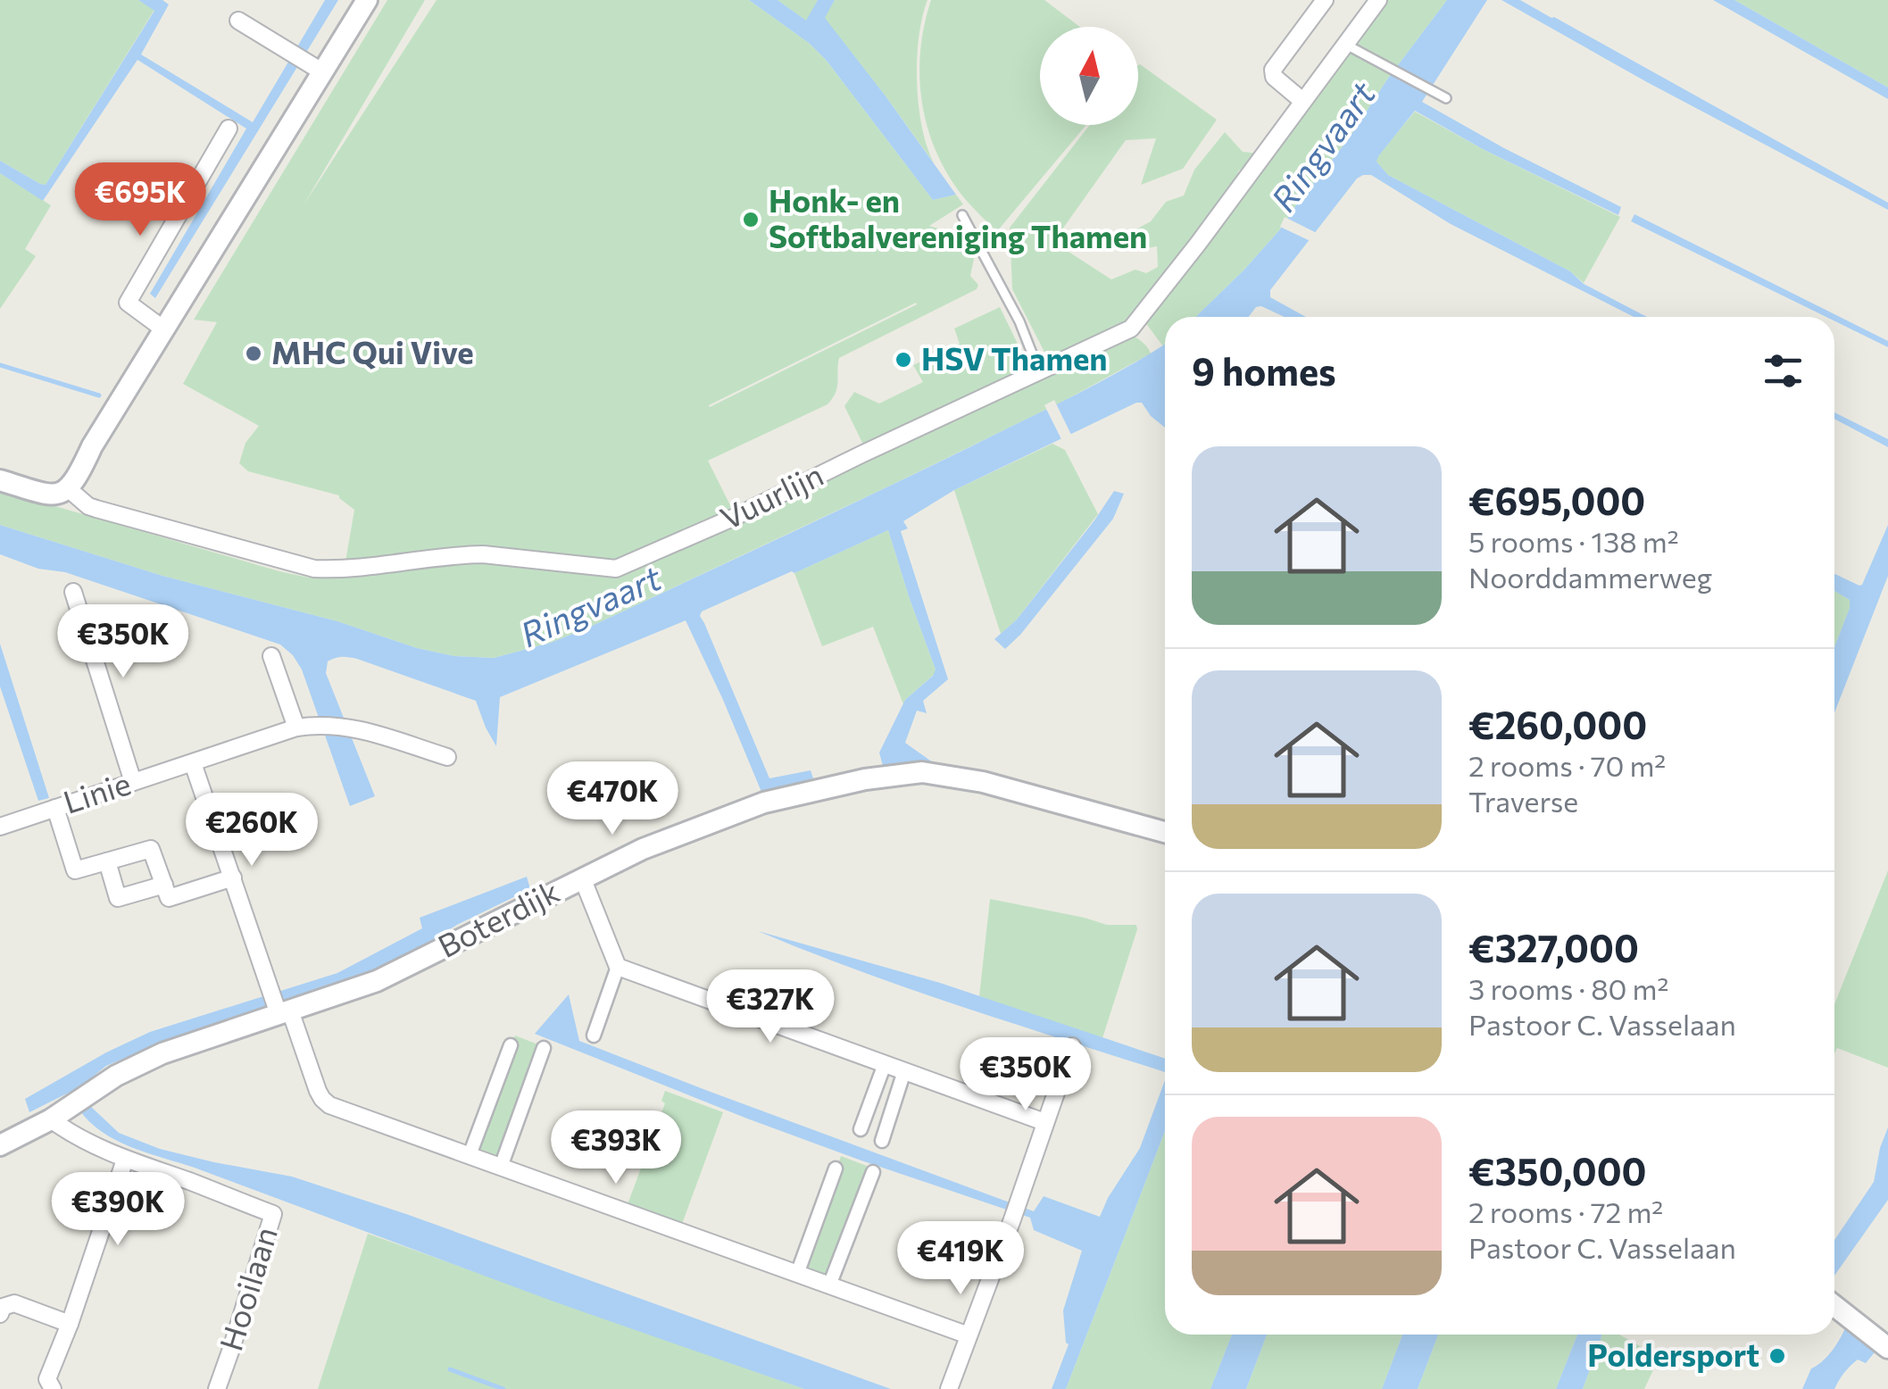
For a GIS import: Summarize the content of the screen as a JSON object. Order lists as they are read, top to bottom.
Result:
{
  "streets": {
    "street": [
      "Vuurlijn",
      "Linie",
      "Boterdijk",
      "Hooilaan"
    ]
  },
  "crossings": [
    ["Boterdijk", "Hooilaan"]
  ],
  "water": ["Ringvaart"],
  "places": [
    "Honk- en Softbalvereniging Thamen",
    "MHC Qui Vive",
    "HSV Thamen",
    "Poldersport"
  ],
  "north": "top",
  "page": {
    "price": [
      "€695K",
      "€350K",
      "€470K",
      "€260K",
      "€327K",
      "€350K",
      "€393K",
      "€390K",
      "€419K"
    ],
    "heading": "9 homes",
    "list": [
      {
        "name": "€695,000",
        "note": "5 rooms · 138 m² · Noorddammerweg"
      },
      {
        "name": "€260,000",
        "note": "2 rooms · 70 m² · Traverse"
      },
      {
        "name": "€327,000",
        "note": "3 rooms · 80 m² · Pastoor C. Vasselaan"
      },
      {
        "name": "€350,000",
        "note": "2 rooms · 72 m² · Pastoor C. Vasselaan"
      }
    ]
  }
}
